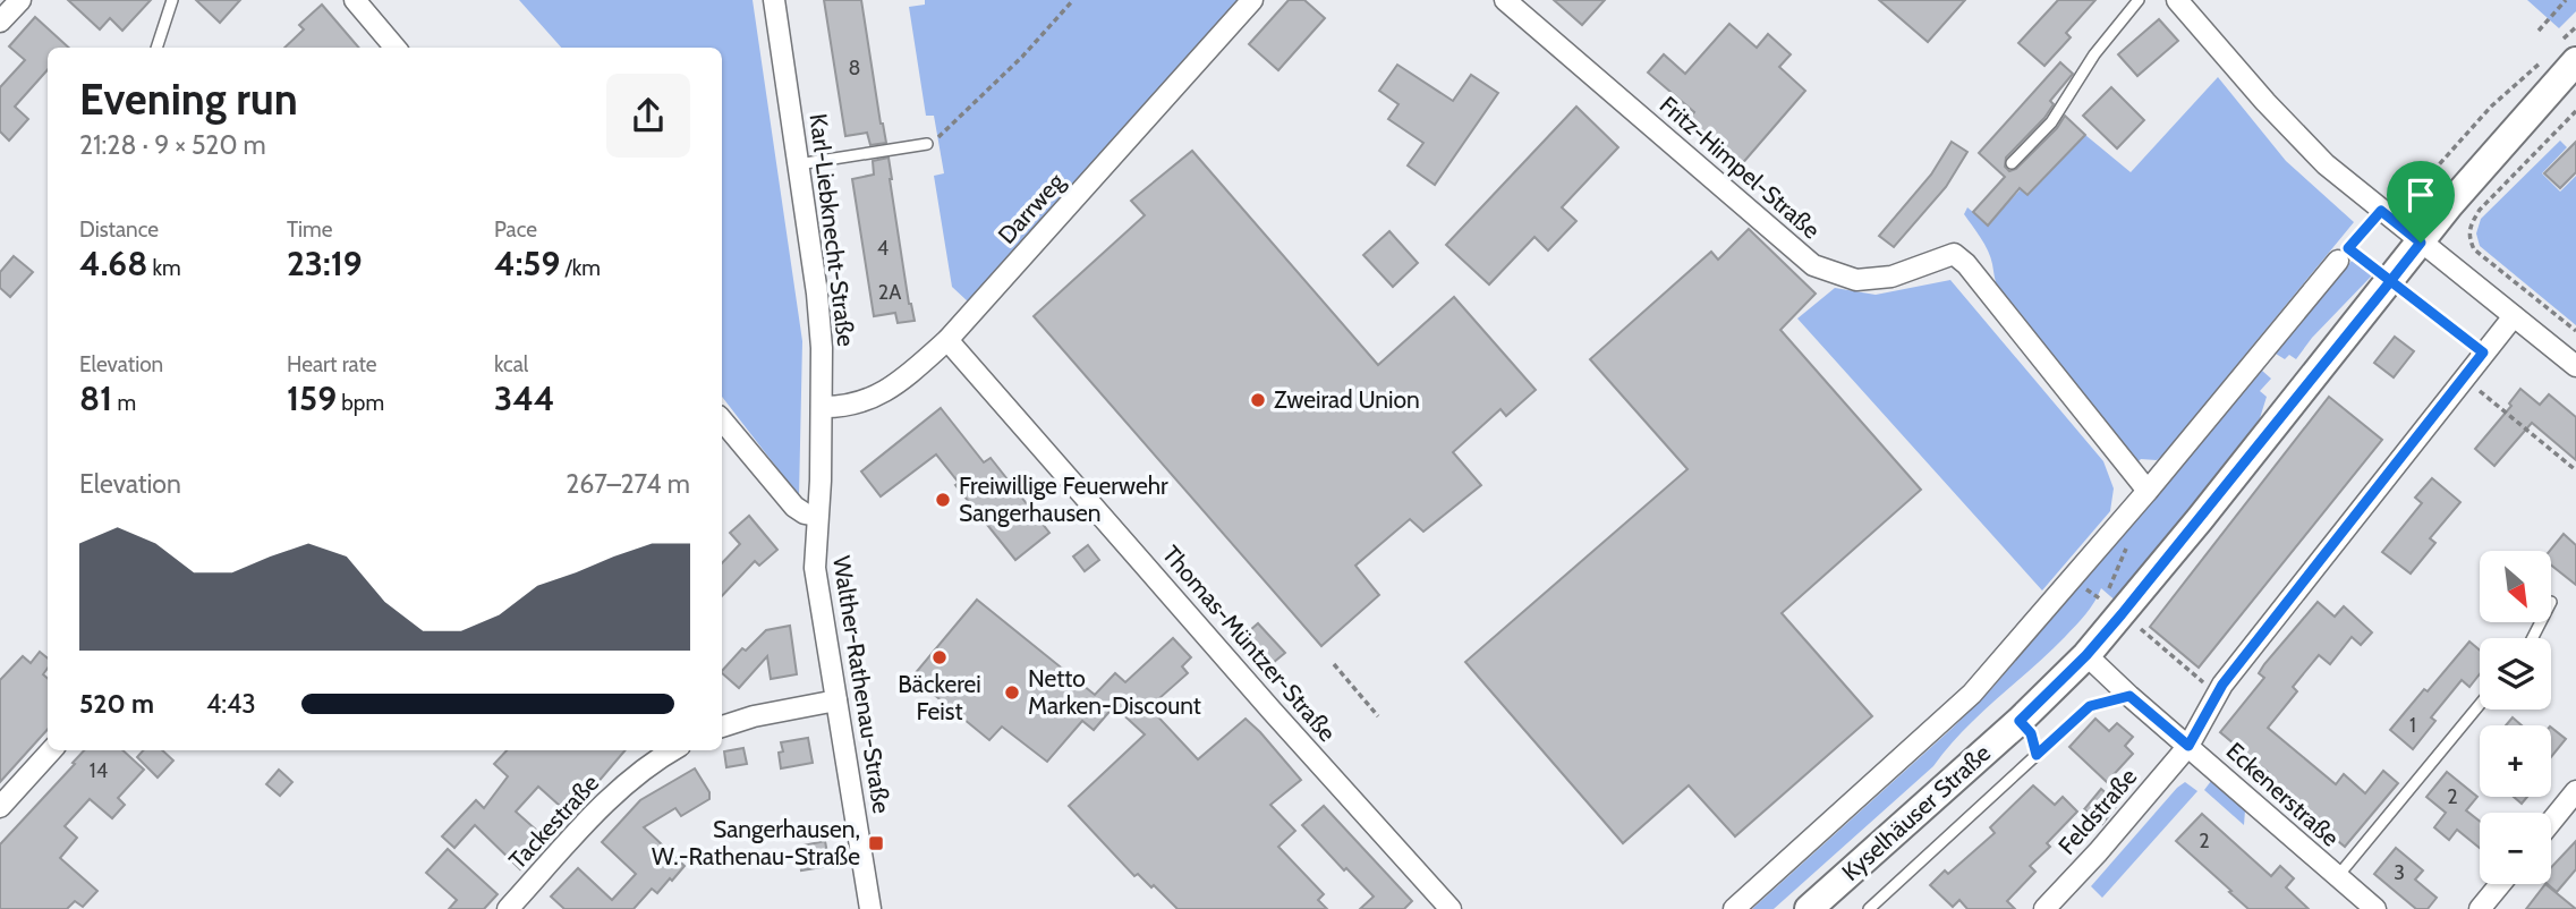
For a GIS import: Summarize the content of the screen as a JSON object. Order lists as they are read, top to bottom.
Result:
{
  "streets": {
    "main road": ["Kyselhäuser Straße"],
    "street": [
      "Fritz-Himpel-Straße",
      "Darrweg",
      "Karl-Liebknecht-Straße",
      "Thomas-Müntzer-Straße",
      "Walther-Rathenau-Straße",
      "Eckenerstraße",
      "Feldstraße",
      "Tackestraße"
    ]
  },
  "crossings": [
    ["Darrweg", "Karl-Liebknecht-Straße"],
    ["Darrweg", "Thomas-Müntzer-Straße"],
    ["Karl-Liebknecht-Straße", "Walther-Rathenau-Straße"],
    ["Eckenerstraße", "Feldstraße"],
    ["Eckenerstraße", "Kyselhäuser Straße"]
  ],
  "places": {
    "other": [
      "Zweirad Union",
      "Freiwillige Feuerwehr Sangerhausen",
      "Bäckerei Feist",
      "Netto Marken-Discount"
    ],
    "transit": ["Sangerhausen, W.-Rathenau-Straße"]
  },
  "house_numbers": [
    "8",
    "4",
    "2A",
    "1",
    "14",
    "2",
    "2",
    "3"
  ],
  "north": "bottom right",
  "page": {
    "heading": ["Evening run", "21:28 · 9 × 520 m"],
    "stats": [
      ["Distance", "4.68 km"],
      ["Time", "23:19"],
      ["Pace", "4:59 /km"],
      ["Elevation", "81 m"],
      ["Heart rate", "159 bpm"],
      ["kcal", "344"]
    ],
    "chart": ["Elevation", "267–274 m"],
    "map_buttons": ["+", "−"],
    "list": [
      {
        "name": "520 m",
        "note": "4:43"
      }
    ]
  }
}
